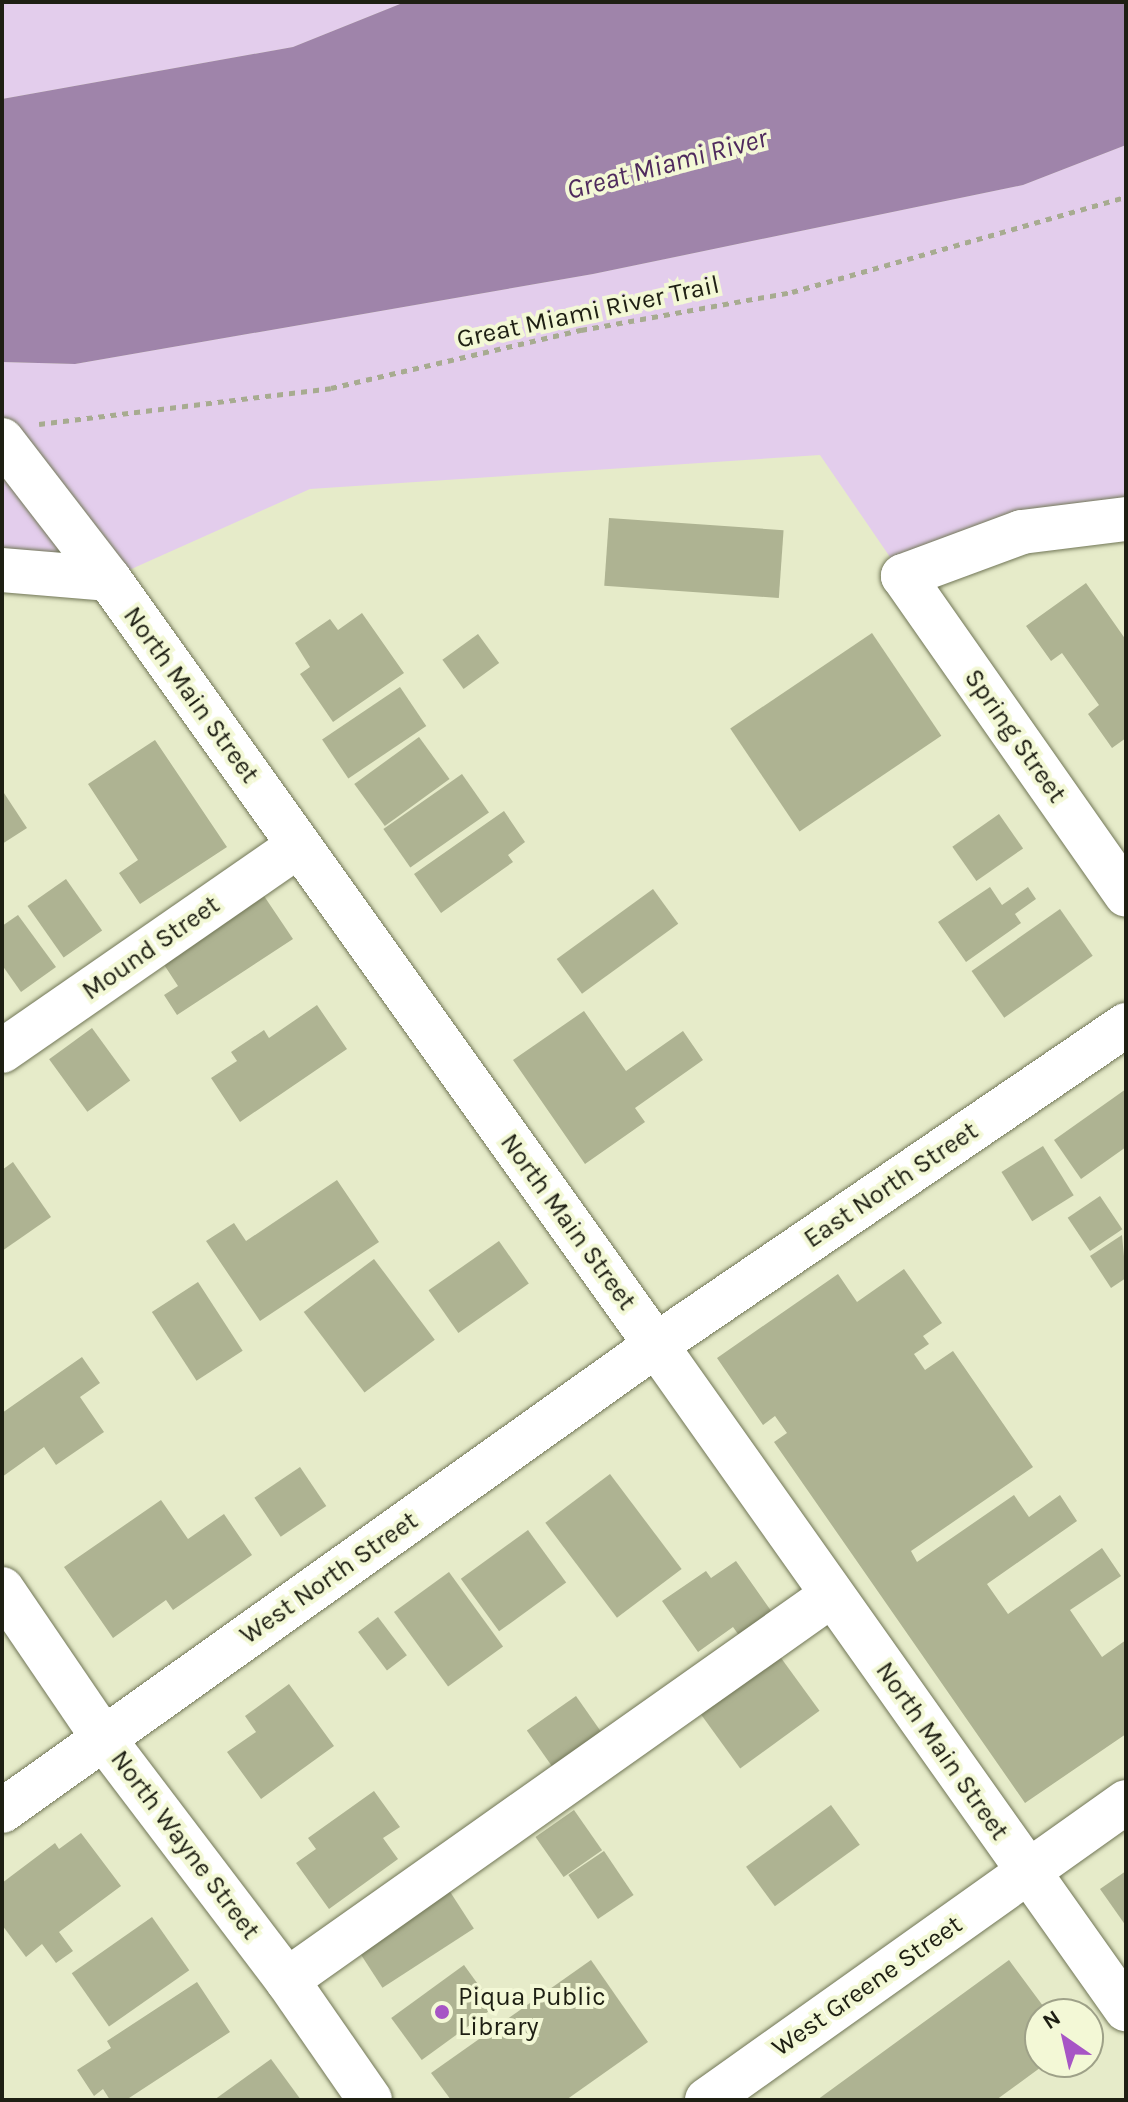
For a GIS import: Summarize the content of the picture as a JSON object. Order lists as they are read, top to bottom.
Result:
{
  "streets": {
    "street": [
      "North Main Street",
      "Spring Street",
      "Mound Street",
      "East North Street",
      "West North Street",
      "North Wayne Street",
      "West Greene Street"
    ],
    "path": ["Great Miami River Trail"]
  },
  "crossings": [
    ["North Main Street", "Mound Street"],
    ["North Main Street", "East North Street"],
    ["North Main Street", "West North Street"],
    ["North Main Street", "West Greene Street"],
    ["East North Street", "West North Street"],
    ["West North Street", "North Wayne Street"]
  ],
  "water": ["Great Miami River"],
  "places": ["Piqua Public Library"],
  "north": "top left"
}
